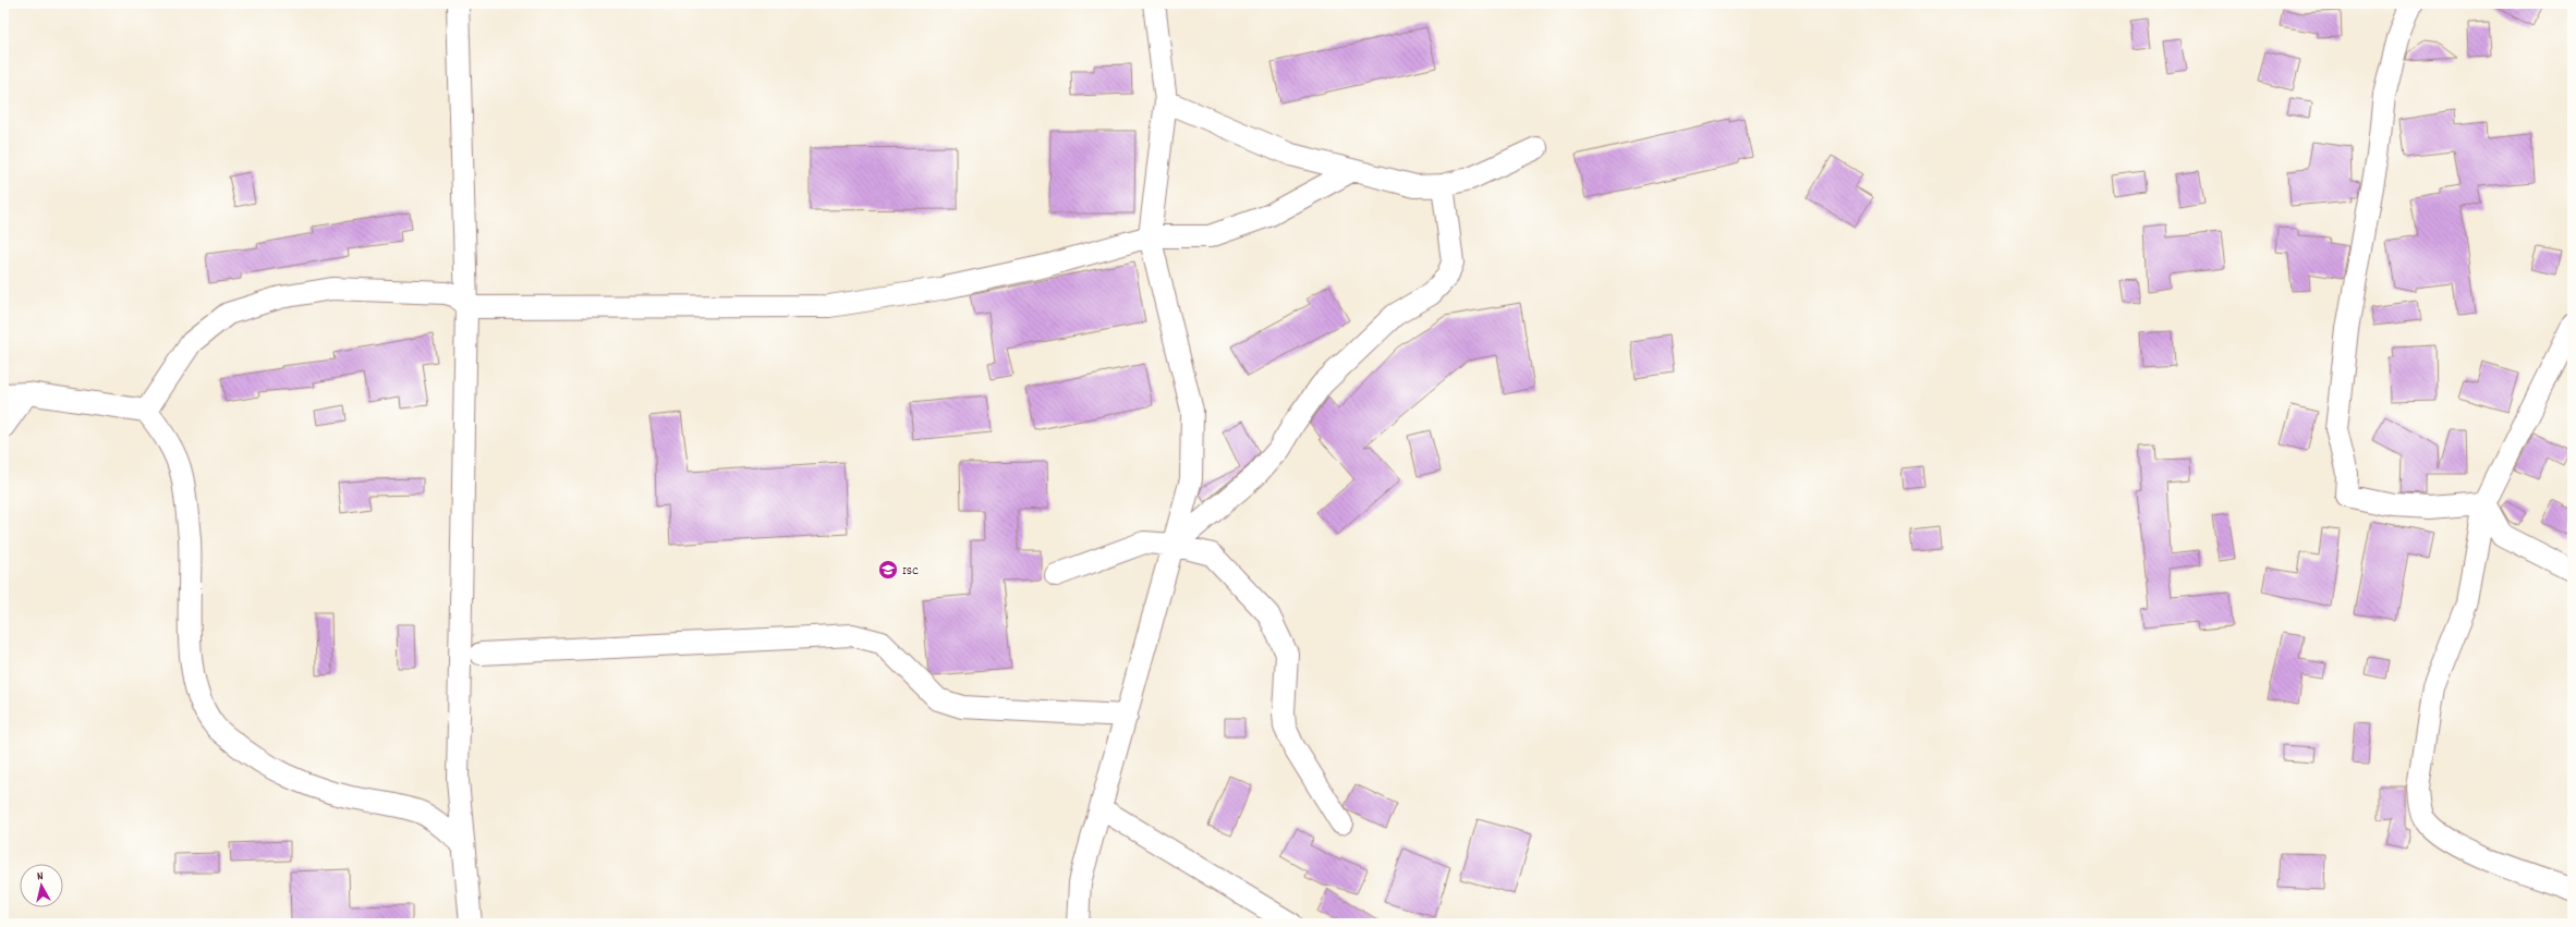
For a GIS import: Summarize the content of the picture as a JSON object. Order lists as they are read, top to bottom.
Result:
{
  "places": {
    "school or university": ["ISC"]
  },
  "north": "top"
}
